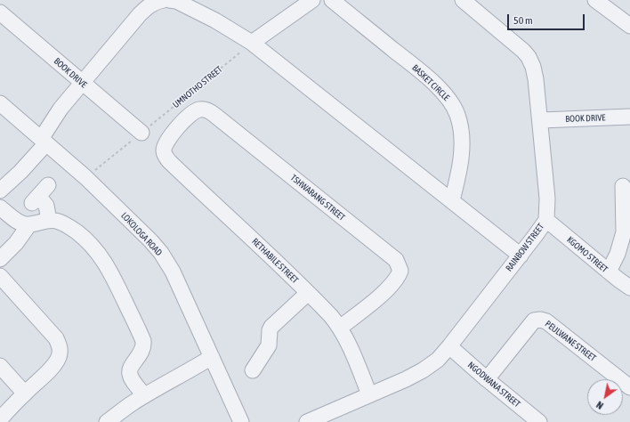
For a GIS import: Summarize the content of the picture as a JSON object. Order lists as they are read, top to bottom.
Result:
{
  "streets": {
    "street": [
      "BOOK DRIVE",
      "BASKET CIRCLE",
      "TSHWARANG STREET",
      "LOKOLOGA ROAD",
      "RAINBOW STREET",
      "KGOMO STREET",
      "RETHABILE STREET",
      "PEULWANE STREET",
      "NGODWANA STREET"
    ],
    "path": ["UMNOTHO STREET"]
  },
  "crossings": [
    ["BOOK DRIVE", "UMNOTHO STREET"],
    ["BOOK DRIVE", "RAINBOW STREET"],
    ["UMNOTHO STREET", "LOKOLOGA ROAD"],
    ["TSHWARANG STREET", "RETHABILE STREET"],
    ["RAINBOW STREET", "KGOMO STREET"],
    ["RAINBOW STREET", "RETHABILE STREET"],
    ["RAINBOW STREET", "NGODWANA STREET"],
    ["PEULWANE STREET", "NGODWANA STREET"]
  ],
  "scale_bar": "50 m",
  "north": "bottom left"
}
